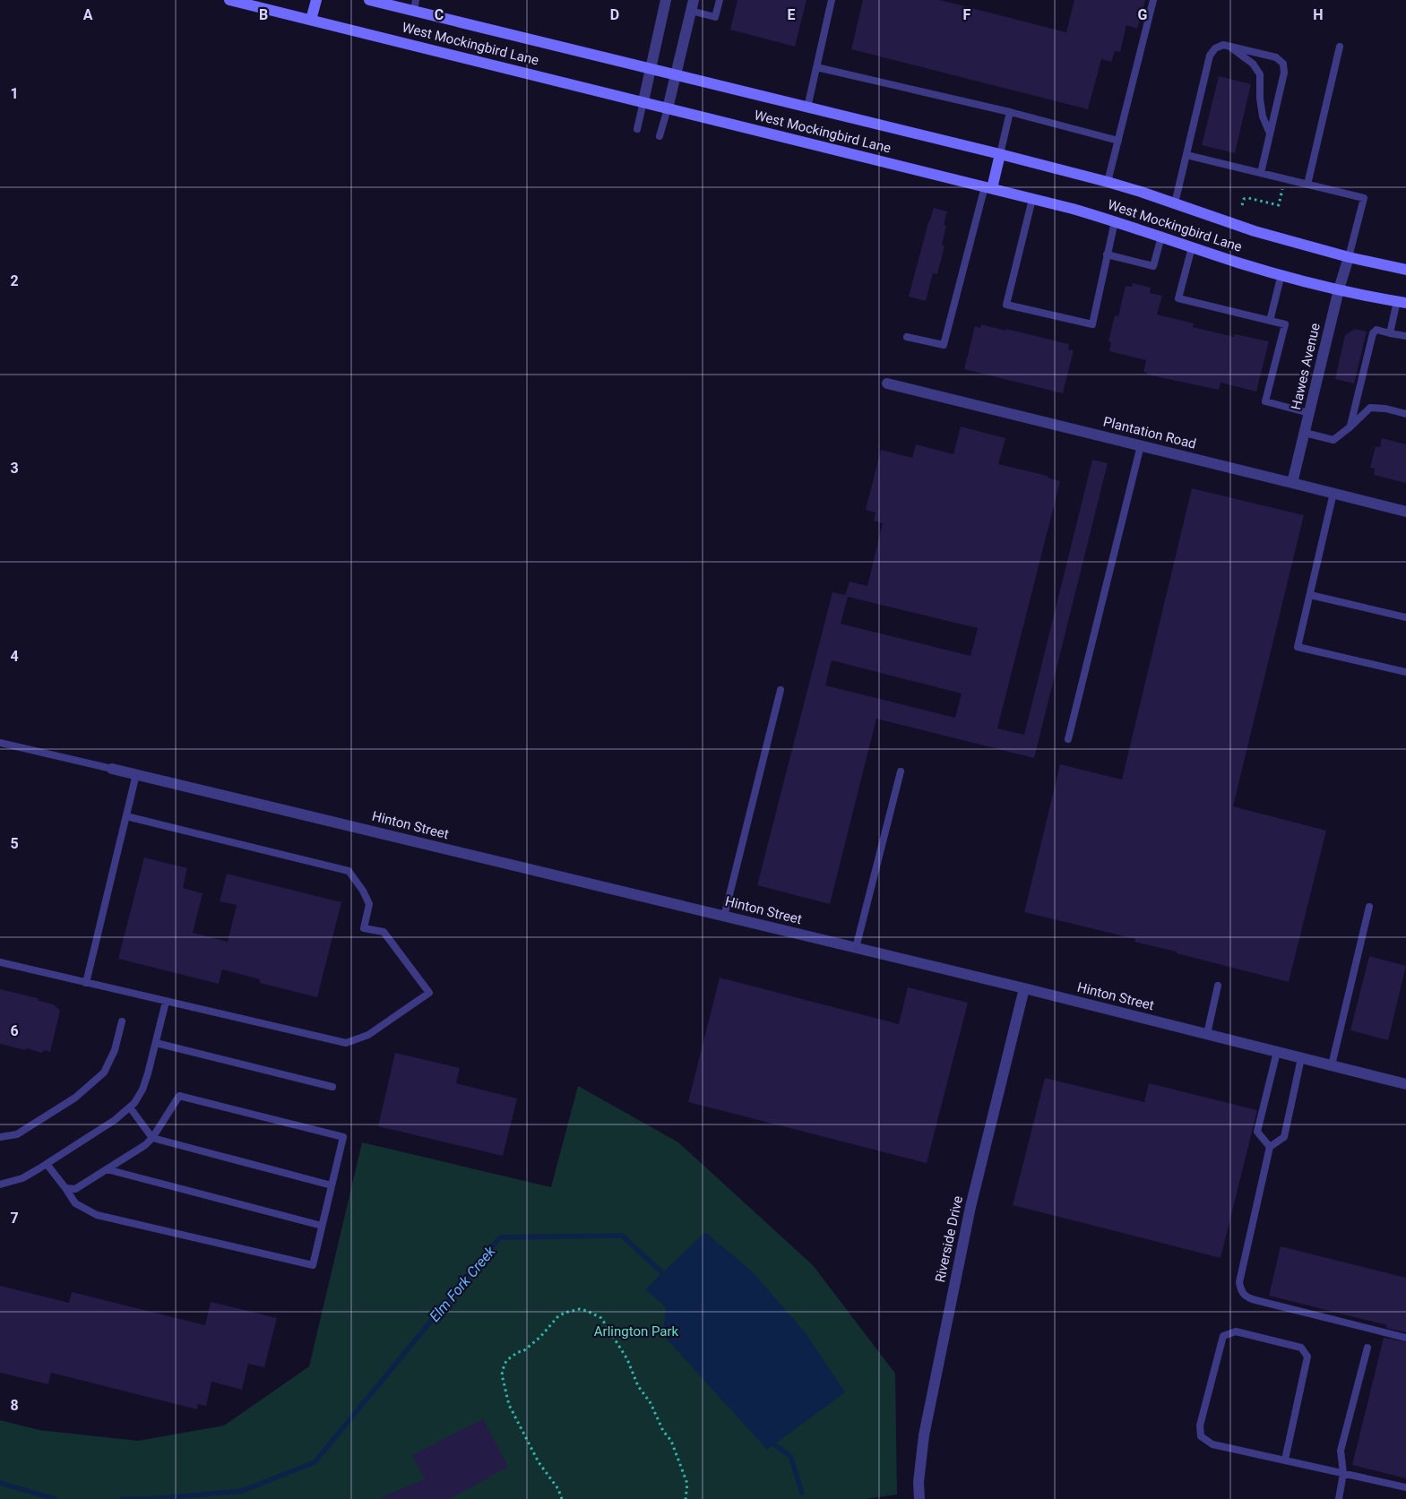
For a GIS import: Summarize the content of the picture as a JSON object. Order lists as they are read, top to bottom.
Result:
{
  "streets": {
    "main road": ["West Mockingbird Lane"],
    "street": [
      "Hawes Avenue",
      "Plantation Road",
      "Hinton Street",
      "Riverside Drive"
    ]
  },
  "crossings": [
    ["West Mockingbird Lane", "Hawes Avenue"],
    ["Hawes Avenue", "Plantation Road"],
    ["Hinton Street", "Riverside Drive"]
  ],
  "water": ["Elm Fork Creek"],
  "parks": ["Arlington Park"],
  "grid": {
    "columns": [
      "A",
      "B",
      "C",
      "D",
      "E",
      "F",
      "G",
      "H"
    ],
    "rows": [
      "1",
      "2",
      "3",
      "4",
      "5",
      "6",
      "7",
      "8"
    ]
  }
}
